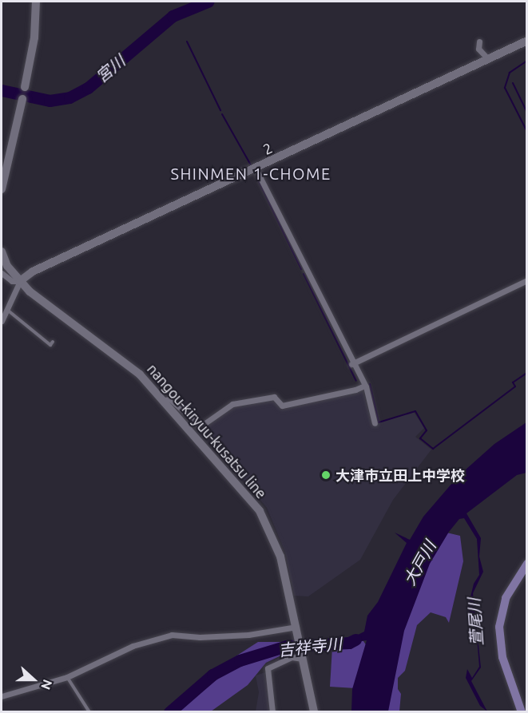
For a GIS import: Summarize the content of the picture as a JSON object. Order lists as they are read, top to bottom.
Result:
{
  "streets": {
    "main road": ["2", "nangou-kiryuu-kusatsu line"]
  },
  "crossings": [
    ["2", "nangou-kiryuu-kusatsu line"]
  ],
  "districts": ["SHINMEN 1-CHOME"],
  "water": [
    "宮川",
    "大戸川",
    "萱尾川",
    "吉祥寺川"
  ],
  "places": ["大津市立田上中学校"],
  "north": "right"
}
